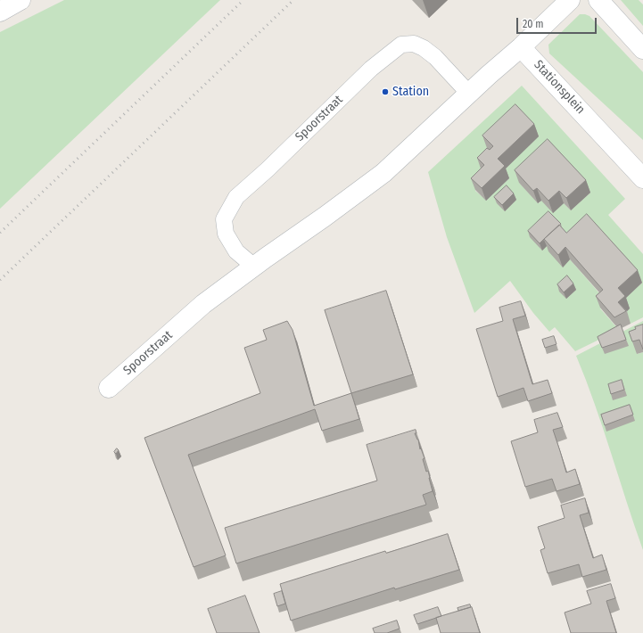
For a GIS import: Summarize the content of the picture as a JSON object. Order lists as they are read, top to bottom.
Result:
{
  "streets": {
    "street": ["Stationsplein", "Spoorstraat"]
  },
  "crossings": [
    ["Stationsplein", "Spoorstraat"]
  ],
  "places": ["Station"],
  "scale_bar": "20 m"
}
